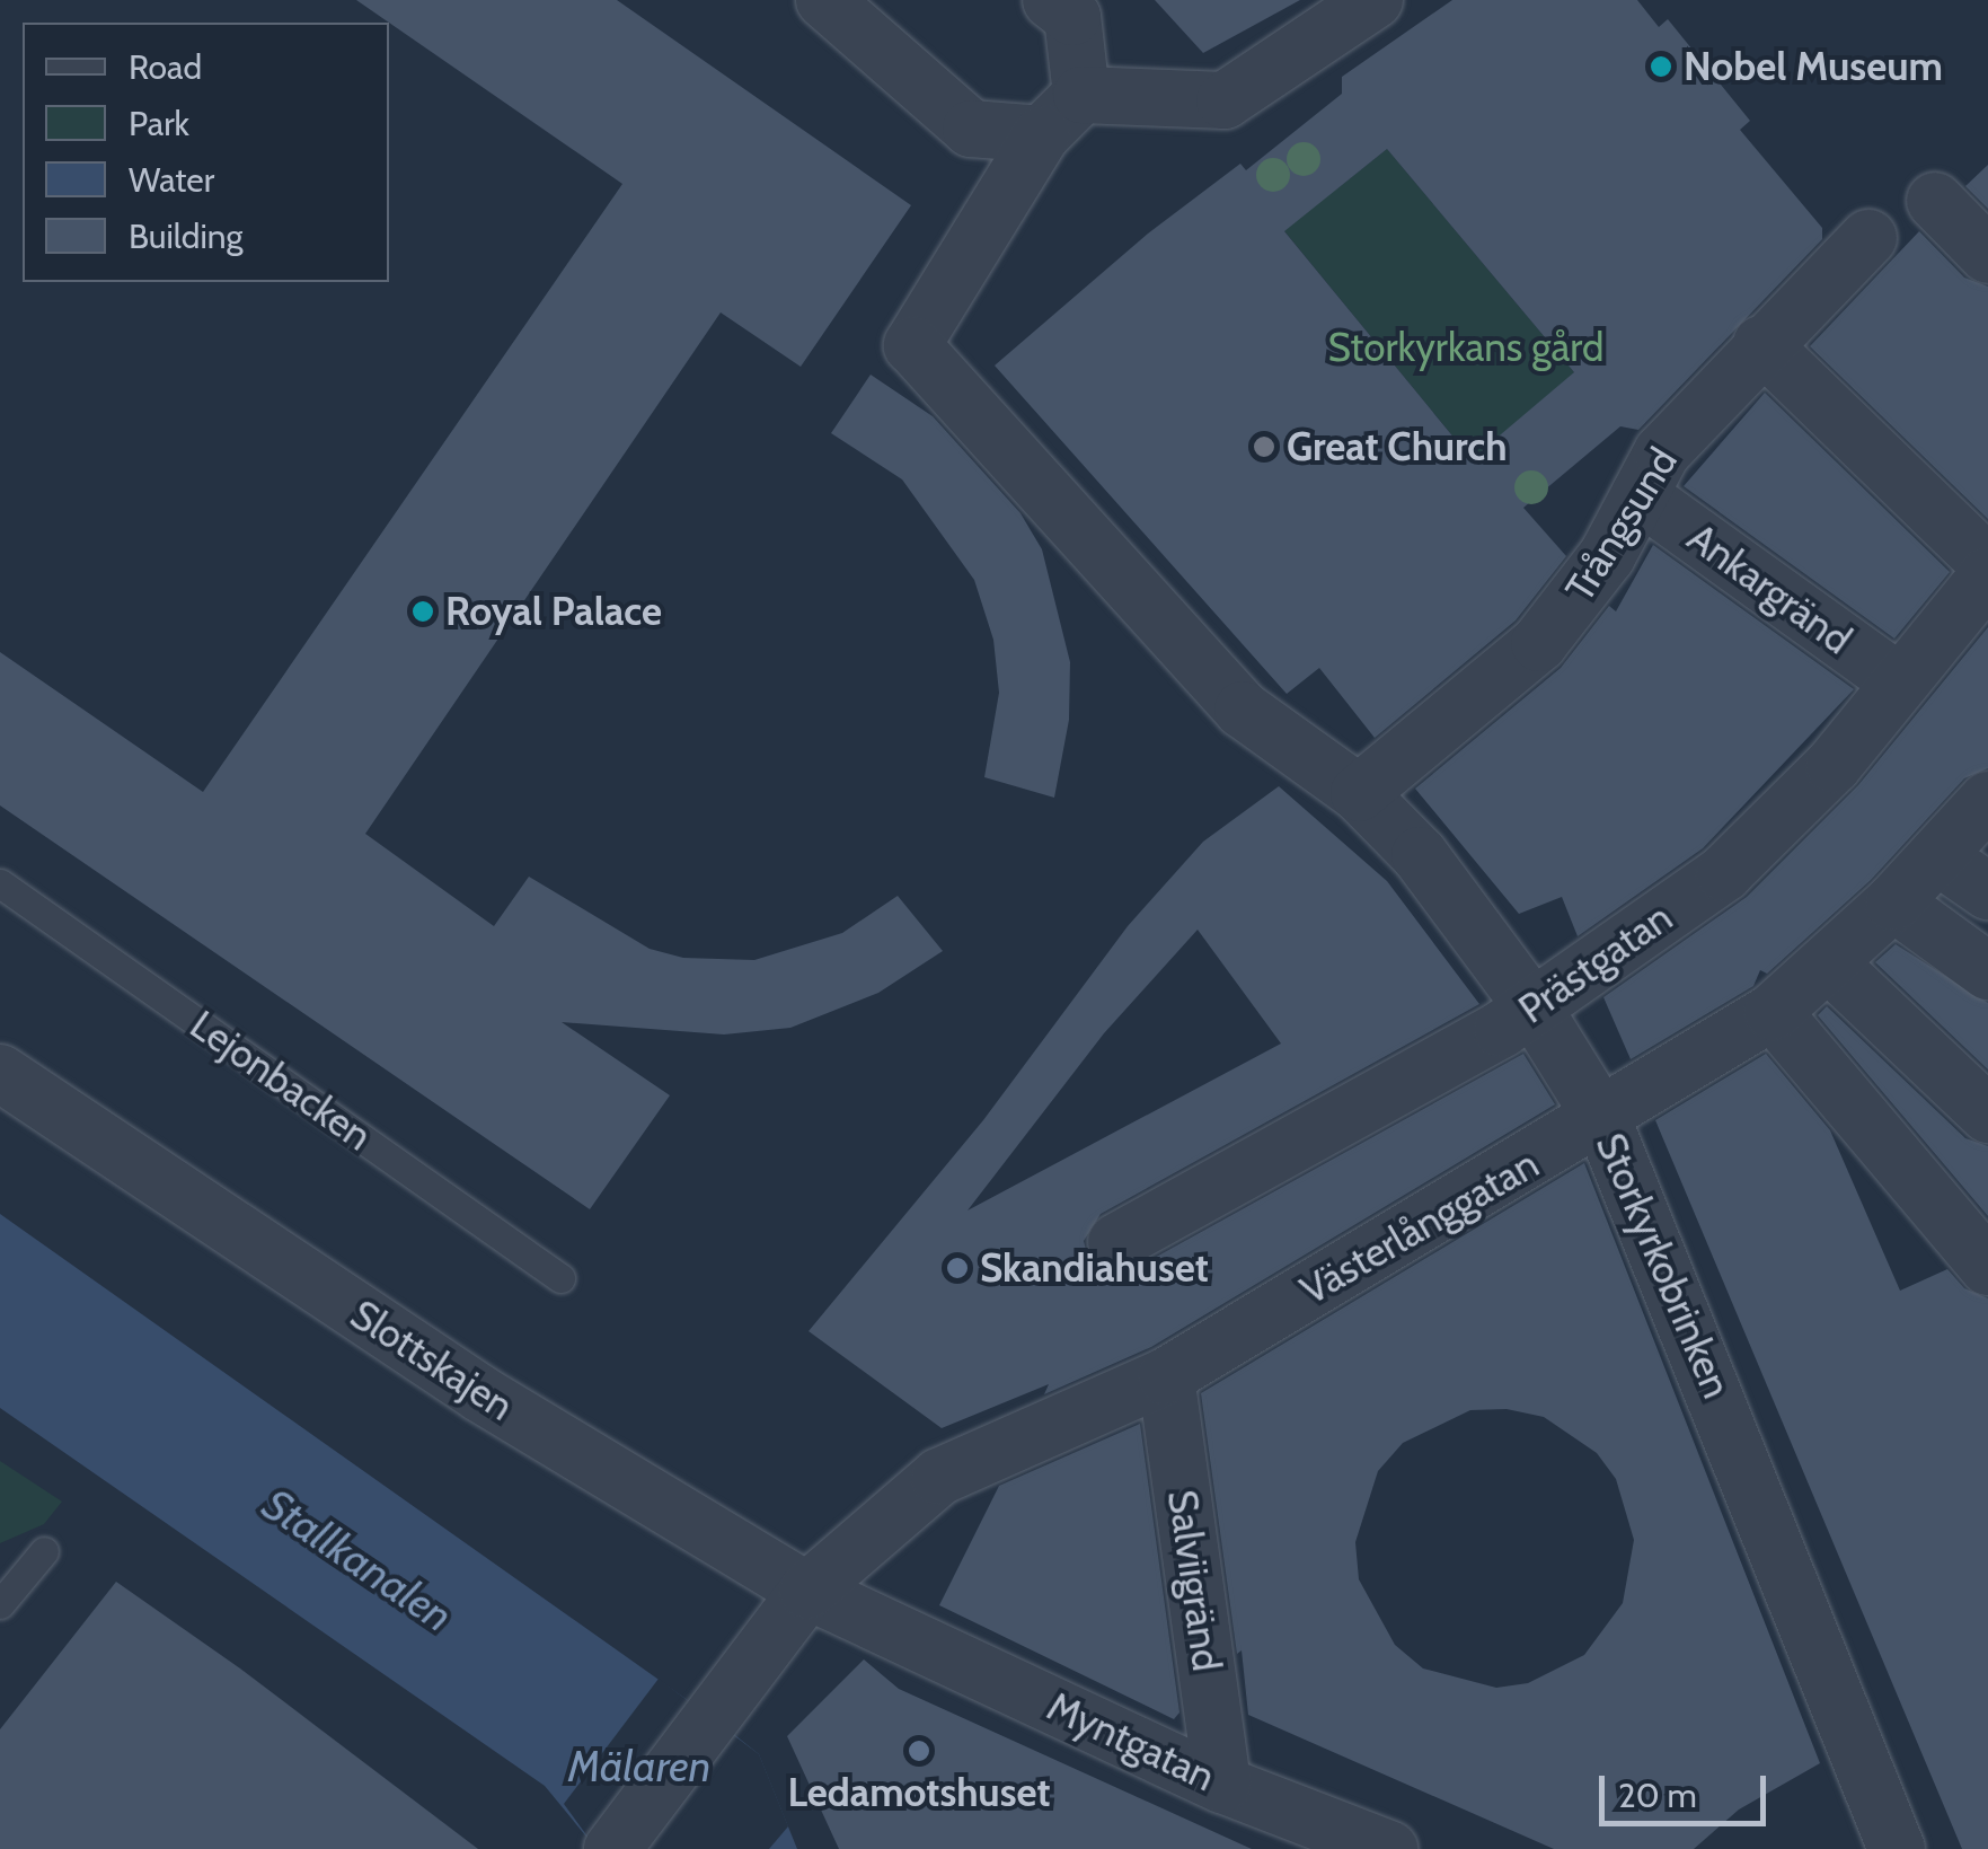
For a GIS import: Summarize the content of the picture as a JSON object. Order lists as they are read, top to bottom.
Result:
{
  "streets": {
    "street": [
      "Trångsund",
      "Ankargränd",
      "Prästgatan",
      "Västerlånggatan",
      "Storkyrkobrinken",
      "Slottskajen",
      "Salviigränd",
      "Myntgatan"
    ],
    "lane": ["Lejonbacken"]
  },
  "crossings": [
    ["Trångsund", "Ankargränd"],
    ["Trångsund", "Storkyrkobrinken"],
    ["Ankargränd", "Prästgatan"],
    ["Prästgatan", "Storkyrkobrinken"],
    ["Västerlånggatan", "Storkyrkobrinken"],
    ["Västerlånggatan", "Slottskajen"],
    ["Västerlånggatan", "Salviigränd"],
    ["Slottskajen", "Myntgatan"],
    ["Salviigränd", "Myntgatan"]
  ],
  "water": ["Stallkanalen", "Mälaren"],
  "parks": ["Storkyrkans gård"],
  "places": [
    "Nobel Museum",
    "Great Church",
    "Royal Palace",
    "Skandiahuset",
    "Ledamotshuset"
  ],
  "legend": [
    "Road",
    "Park",
    "Water",
    "Building"
  ],
  "scale_bar": "20 m"
}
